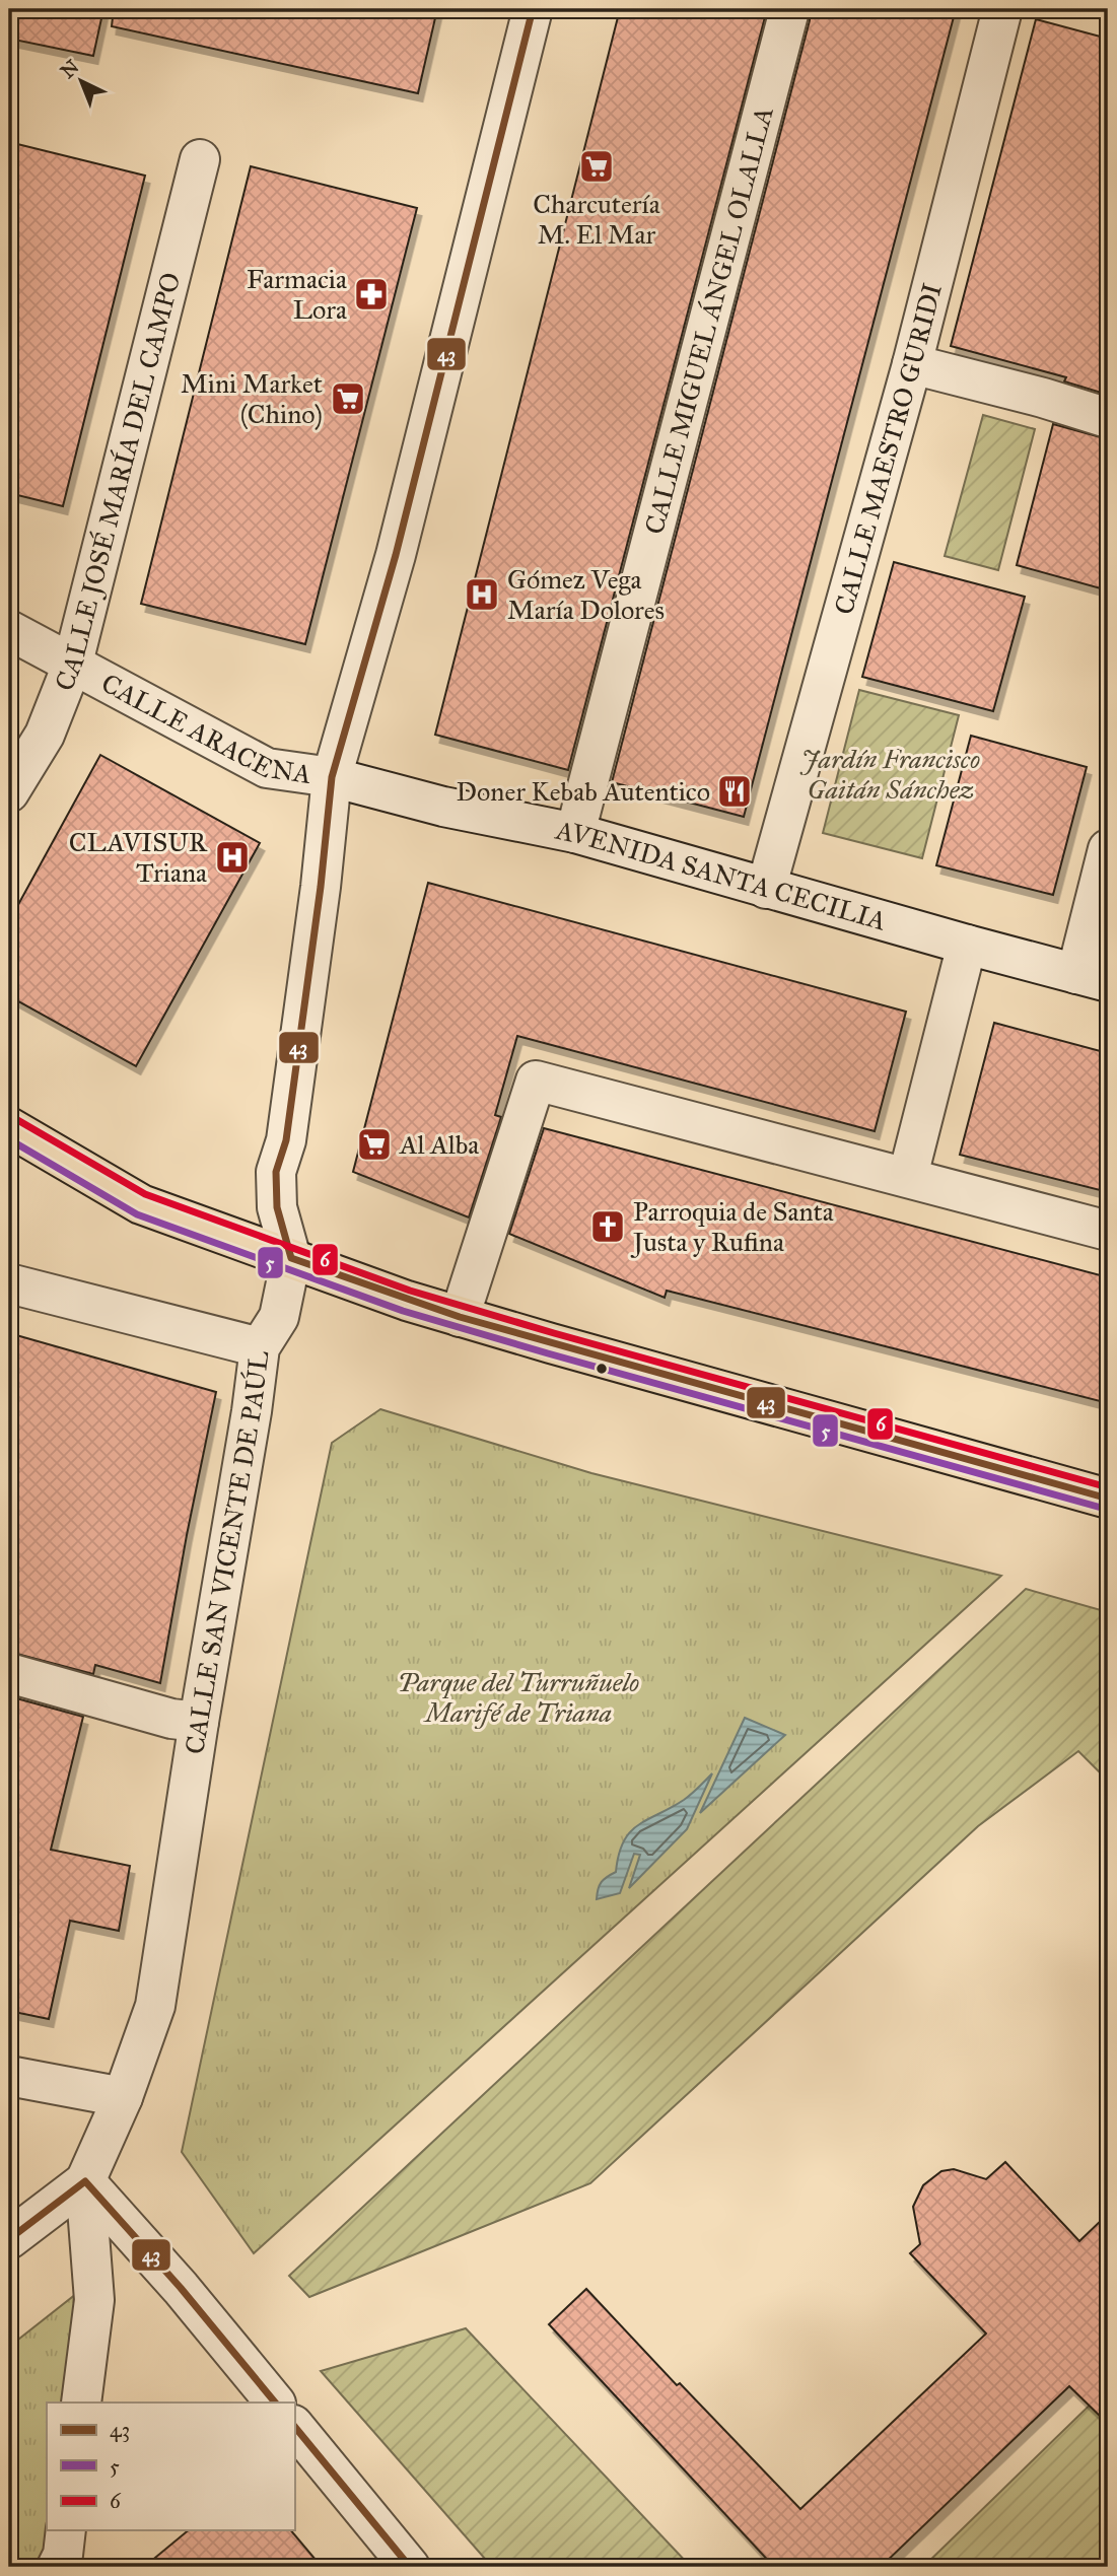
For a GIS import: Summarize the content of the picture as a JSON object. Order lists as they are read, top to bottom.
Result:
{
  "streets": {
    "street": [
      "CALLE MIGUEL ÁNGEL OLALLA",
      "CALLE MAESTRO GURIDI",
      "CALLE JOSÉ MARÍA DEL CAMPO",
      "CALLE ARACENA",
      "AVENIDA SANTA CECILIA",
      "CALLE SAN VICENTE DE PAÚL"
    ]
  },
  "crossings": [
    ["CALLE MIGUEL ÁNGEL OLALLA", "AVENIDA SANTA CECILIA"],
    ["CALLE MAESTRO GURIDI", "AVENIDA SANTA CECILIA"],
    ["CALLE JOSÉ MARÍA DEL CAMPO", "CALLE ARACENA"],
    ["CALLE ARACENA", "AVENIDA SANTA CECILIA"],
    ["CALLE ARACENA", "CALLE SAN VICENTE DE PAÚL"],
    ["AVENIDA SANTA CECILIA", "CALLE SAN VICENTE DE PAÚL"]
  ],
  "parks": ["Jardín Francisco Gaitán Sánchez", "Parque del Turruñuelo Marifé de Triana"],
  "places": {
    "supermarket": ["Charcutería M. El Mar", "Mini Market (Chino)", "Al Alba"],
    "pharmacy": ["Farmacia Lora"],
    "hospital": ["Gómez Vega María Dolores", "CLAVISUR Triana"],
    "restaurant": ["Doner Kebab Autentico"],
    "church": ["Parroquia de Santa Justa y Rufina"]
  },
  "lines": ["transit line 43", "transit line 6", "transit line 5"],
  "legend": ["43", "5", "6"],
  "north": "top left"
}
